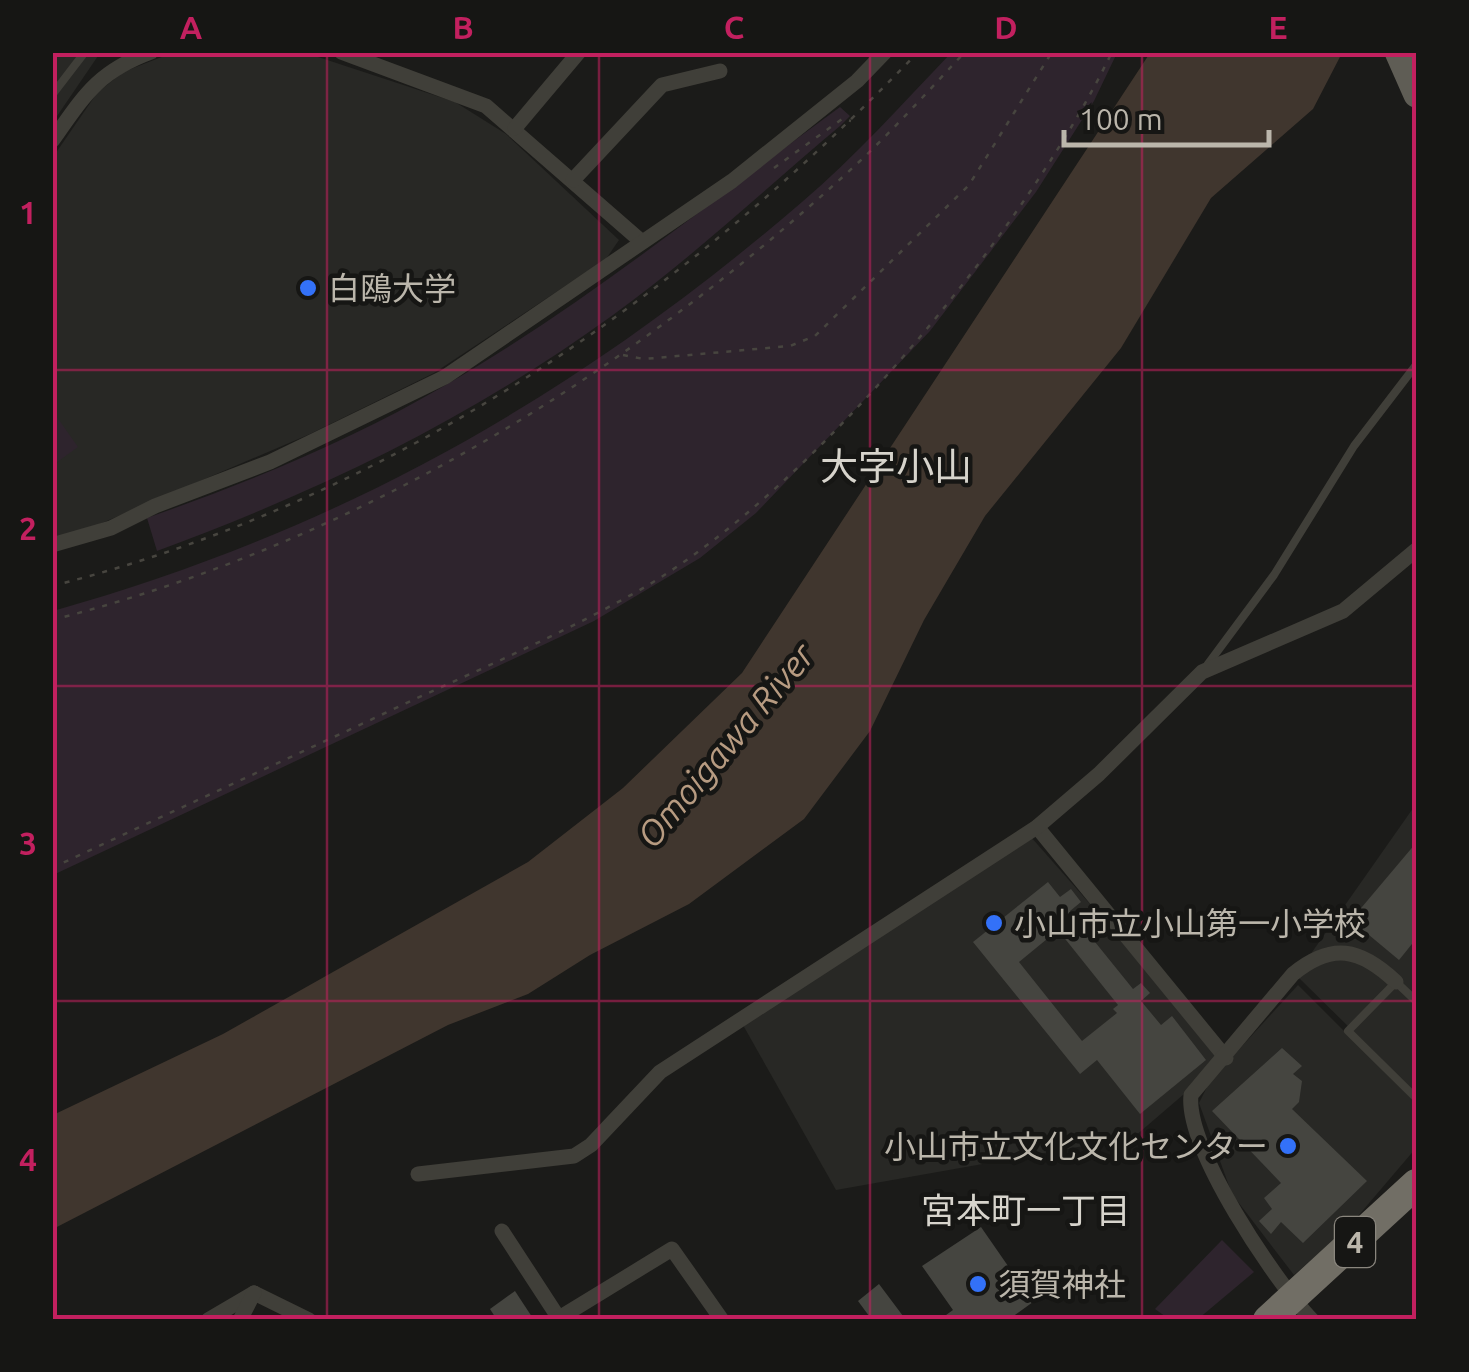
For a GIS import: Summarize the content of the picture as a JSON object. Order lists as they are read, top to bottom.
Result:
{
  "streets": {
    "highway": ["4"]
  },
  "districts": ["大字小山", "宮本町一丁目"],
  "water": ["Omoigawa River"],
  "places": [
    "白鴎大学",
    "小山市立小山第一小学校",
    "小山市立文化文化センター",
    "須賀神社"
  ],
  "scale_bar": "100 m",
  "grid": {
    "columns": [
      "A",
      "B",
      "C",
      "D",
      "E"
    ],
    "rows": [
      "1",
      "2",
      "3",
      "4"
    ]
  }
}
